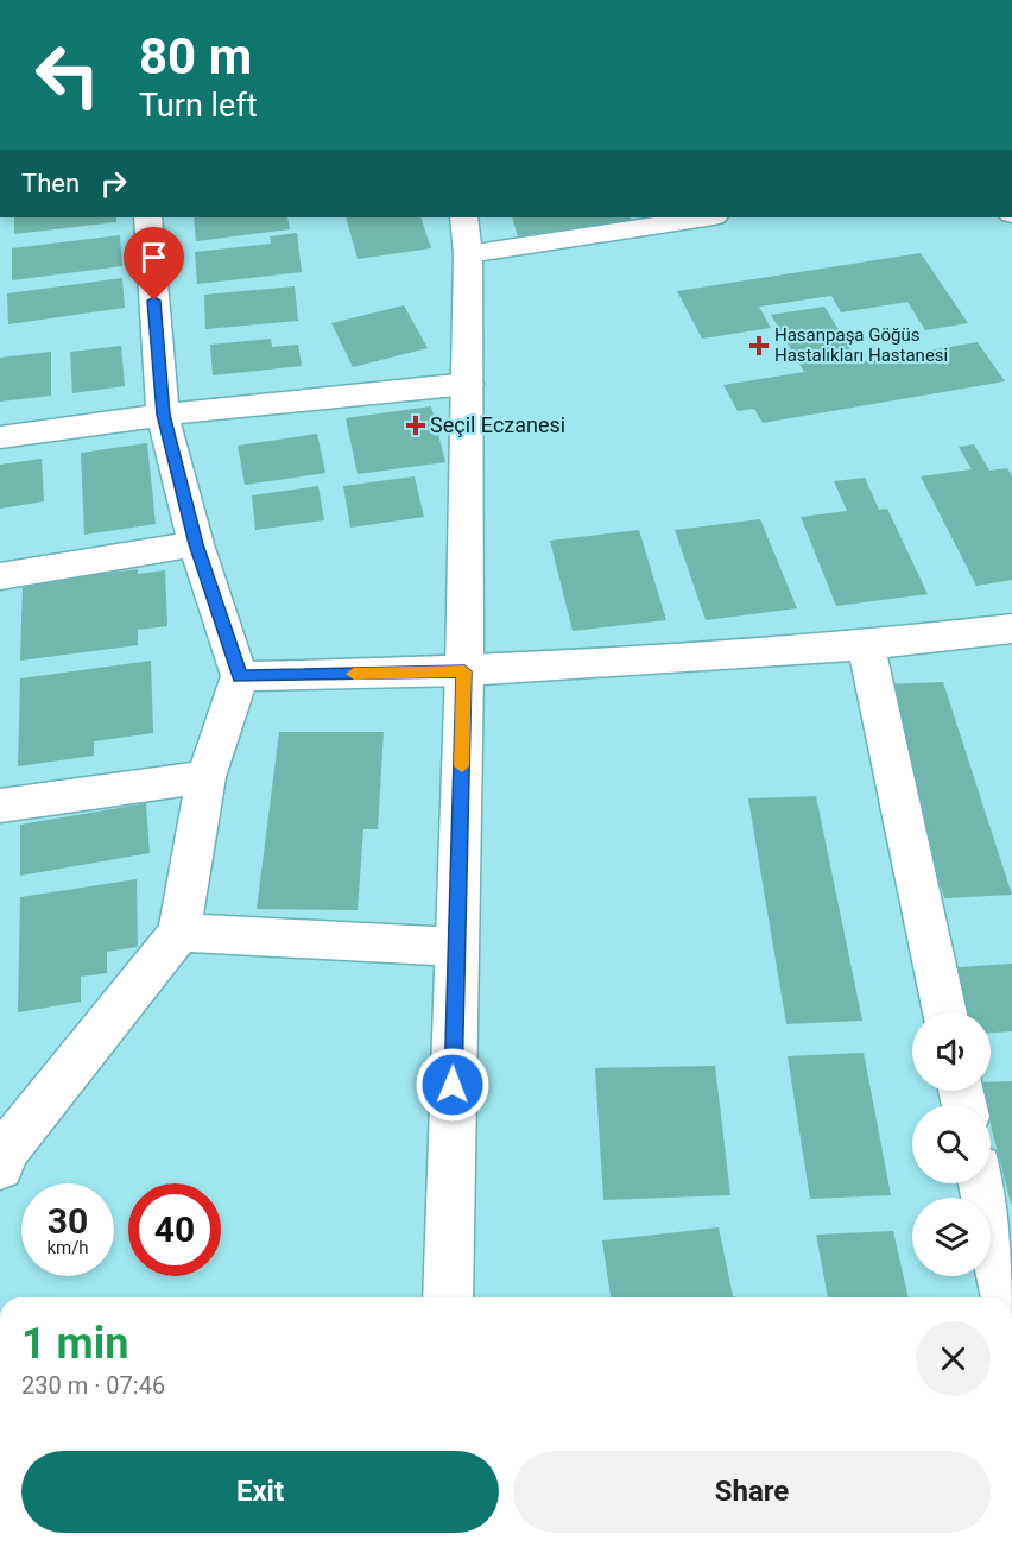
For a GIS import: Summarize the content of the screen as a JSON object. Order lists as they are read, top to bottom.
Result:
{
  "places": {
    "health": ["Hasanpaşa Göğüs Hastalıkları Hastanesi", "Seçil Eczanesi"]
  },
  "page": {
    "turn": ["80 m", "Turn left"],
    "then": "Then",
    "speed": "30 km/h",
    "limit": "40",
    "heading": ["1 min", "230 m · 07:46"],
    "buttons": ["Exit", "Share"]
  }
}
